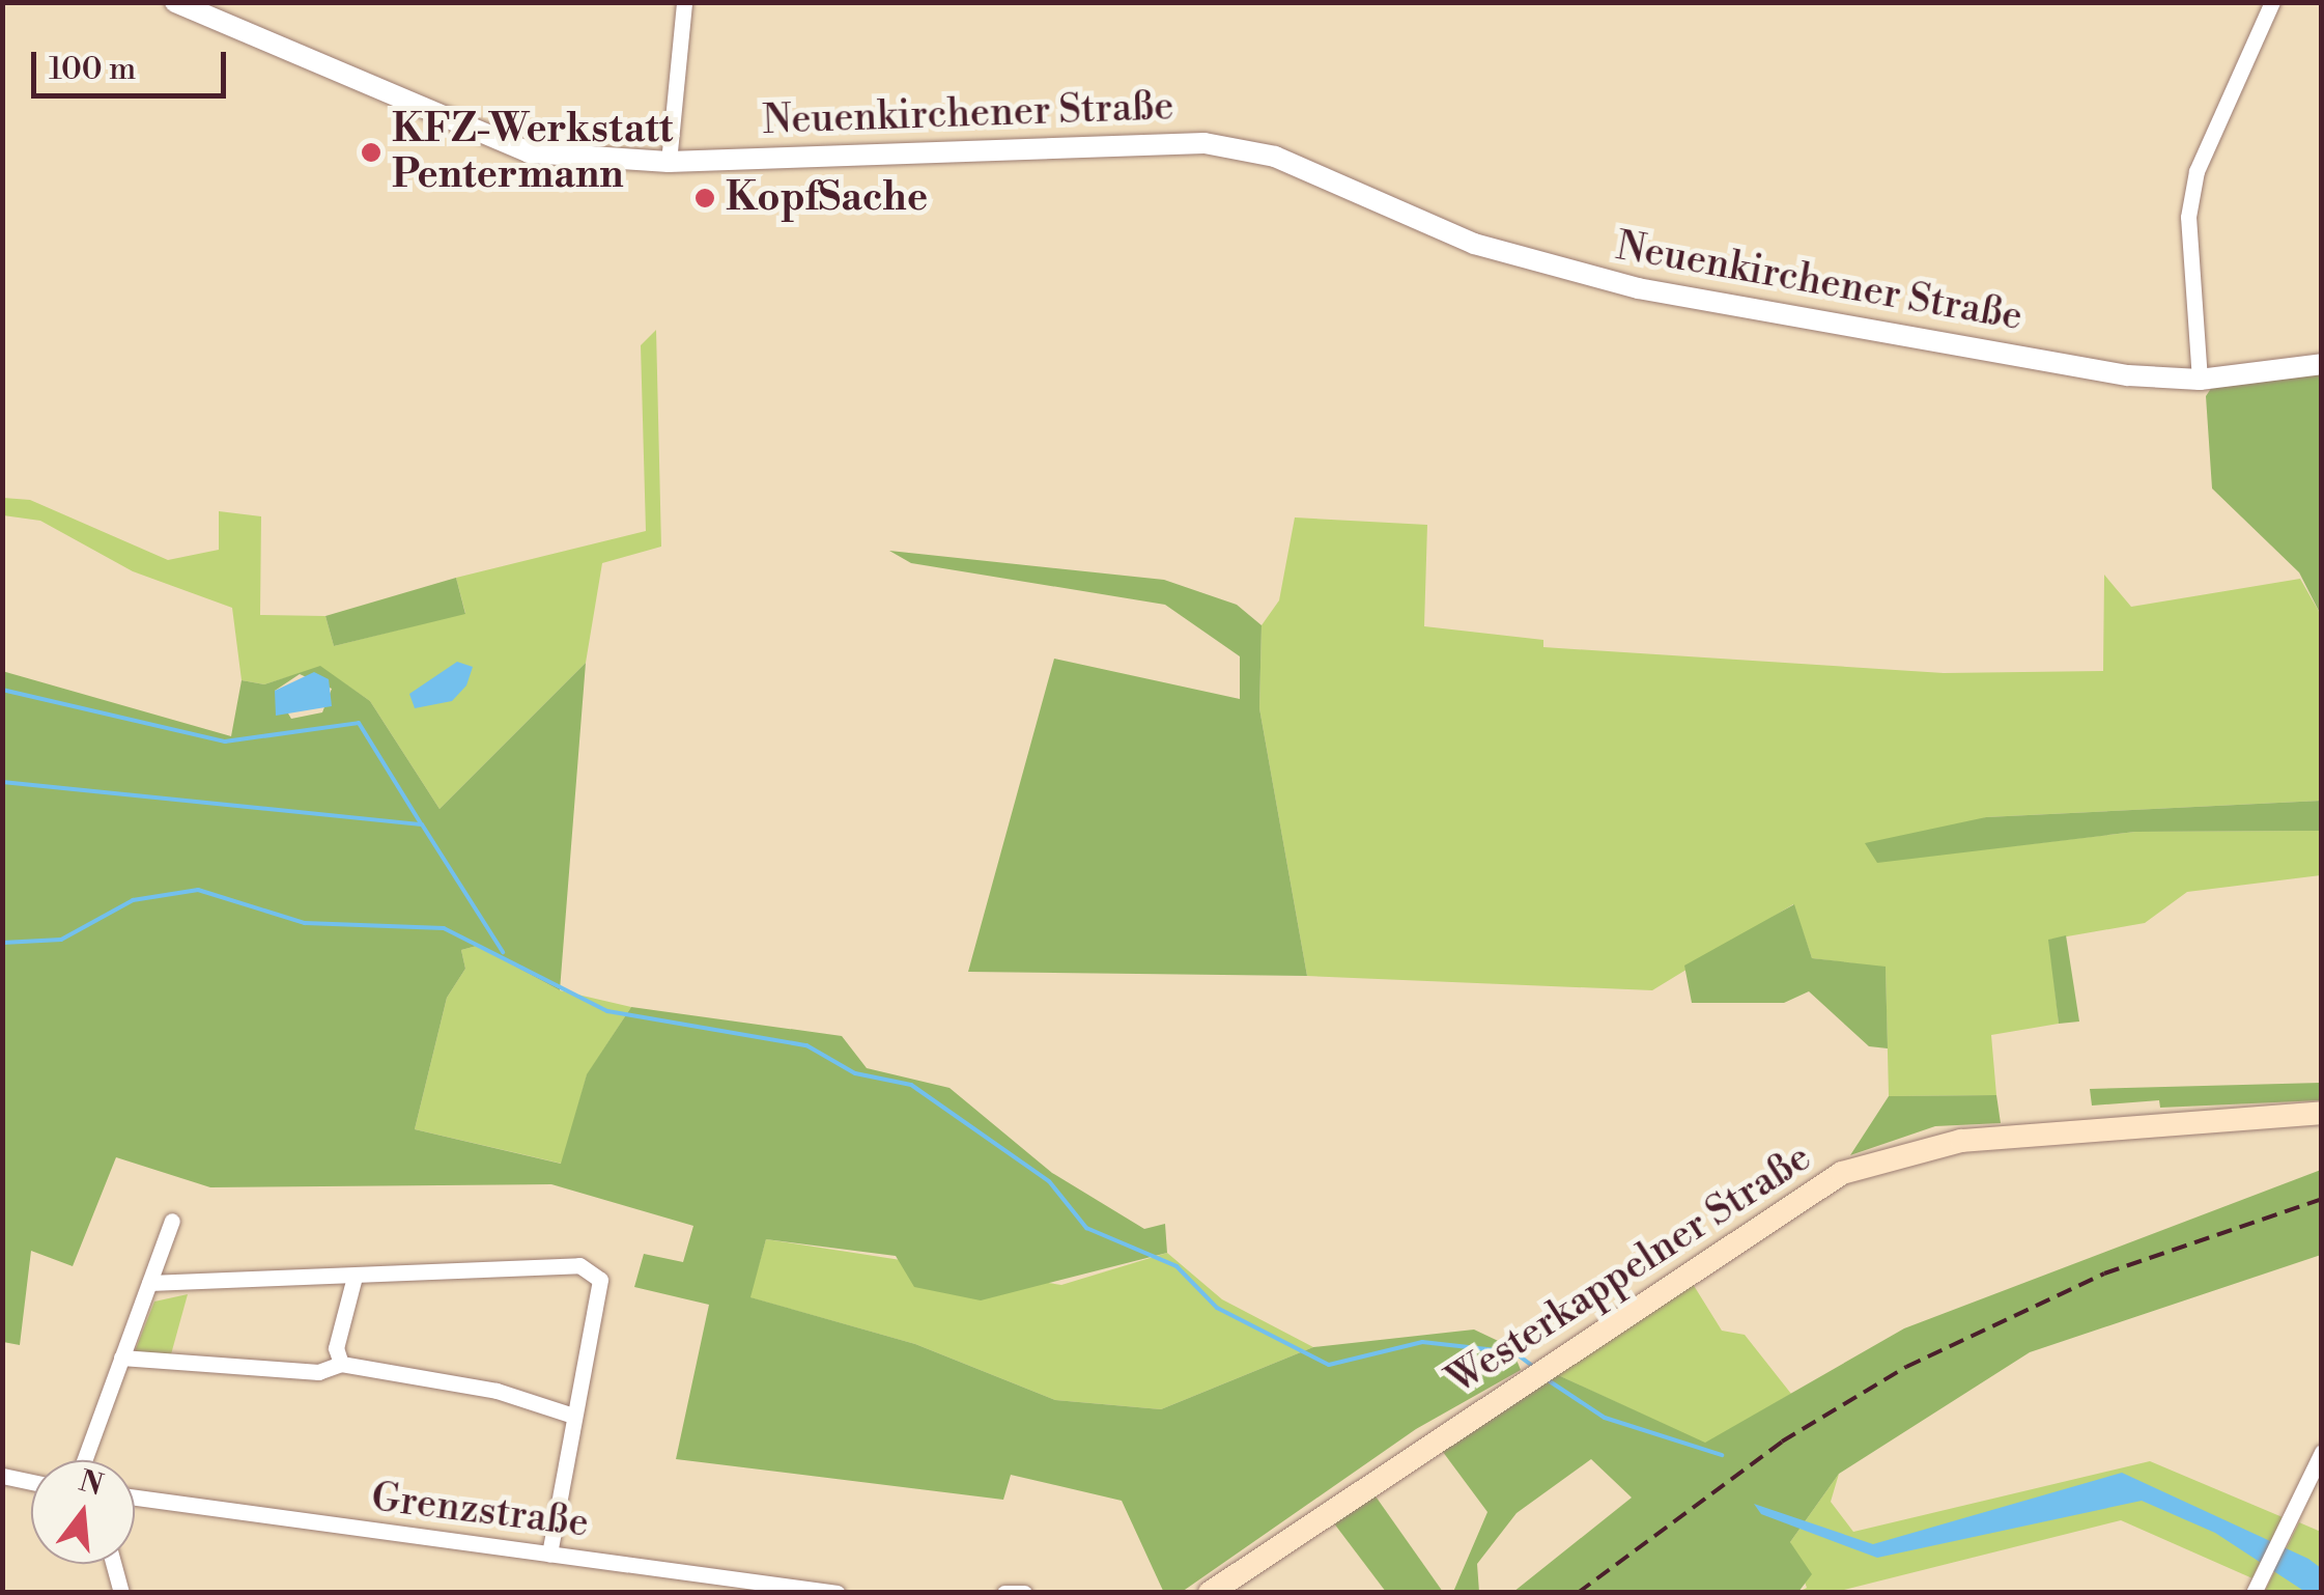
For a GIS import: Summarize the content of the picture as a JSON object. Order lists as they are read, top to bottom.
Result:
{
  "streets": {
    "main road": ["Westerkappelner Straße"],
    "street": ["Neuenkirchener Straße", "Grenzstraße"]
  },
  "places": ["KFZ-Werkstatt Pentermann", "KopfSache"],
  "scale_bar": "100 m",
  "north": "top"
}
